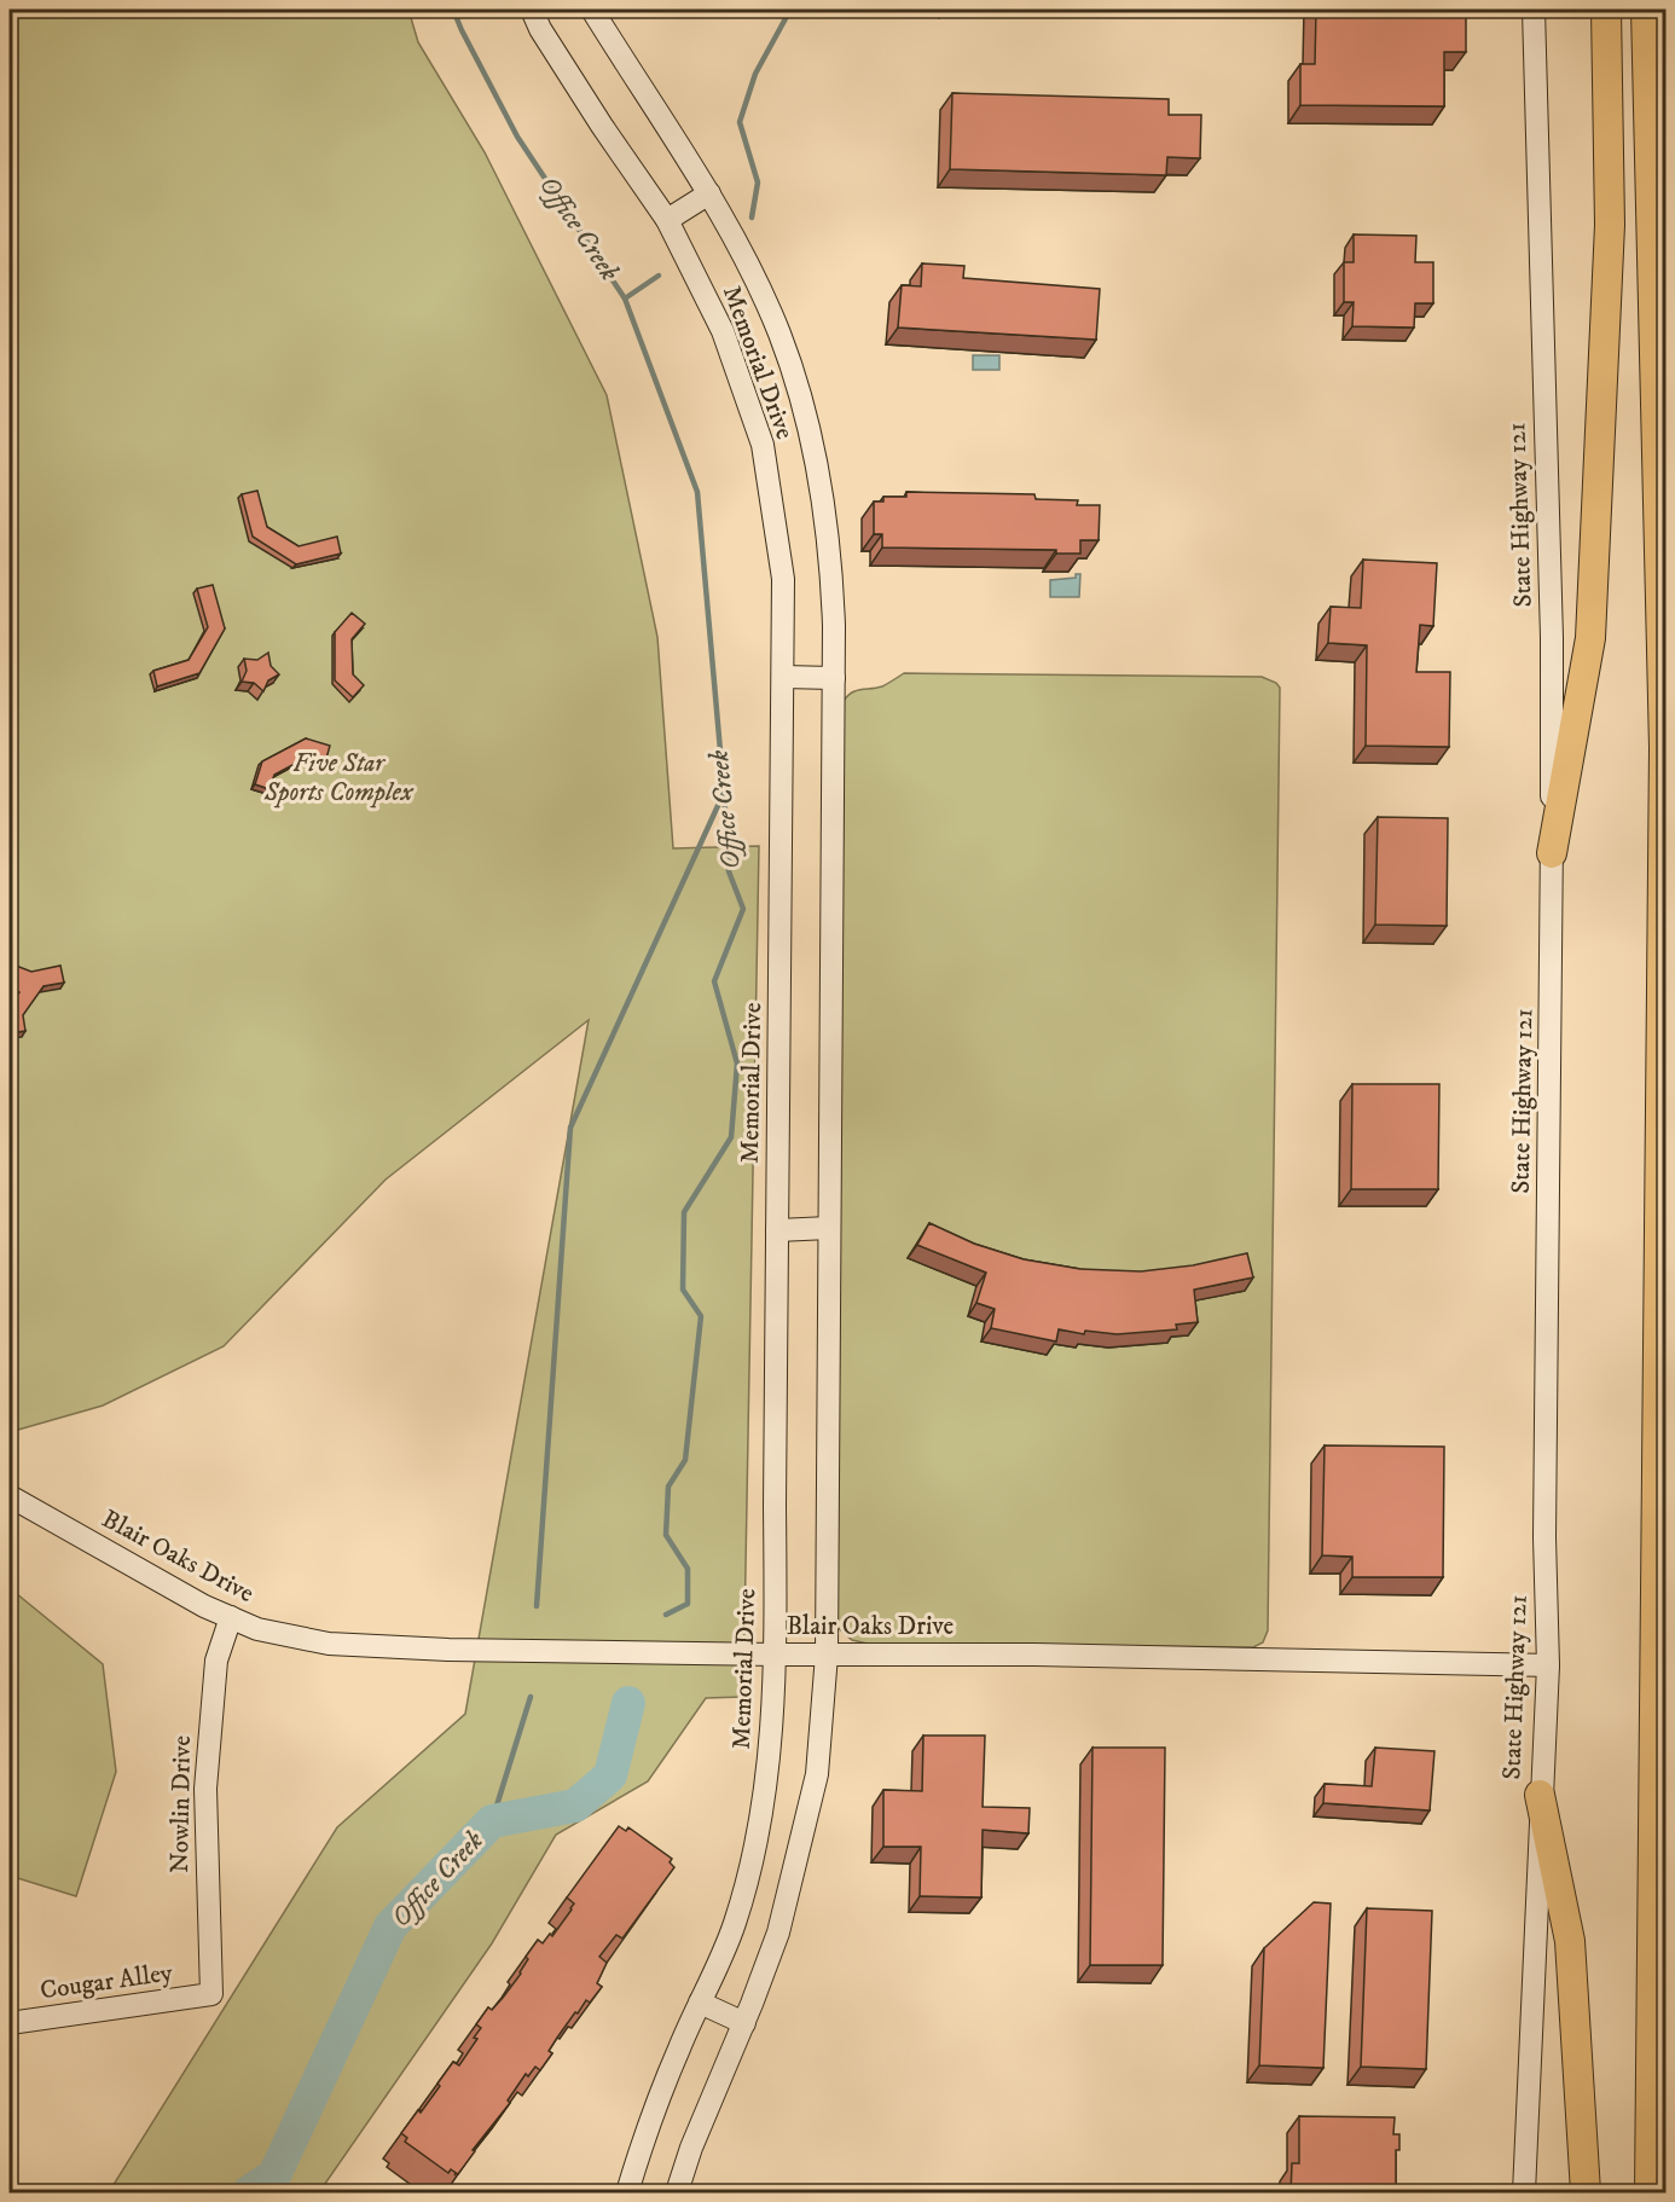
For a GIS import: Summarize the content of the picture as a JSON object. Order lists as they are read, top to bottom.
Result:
{
  "streets": {
    "street": [
      "Memorial Drive",
      "State Highway 121",
      "Blair Oaks Drive",
      "Nowlin Drive",
      "Cougar Alley"
    ]
  },
  "crossings": [
    ["Memorial Drive", "Blair Oaks Drive"],
    ["State Highway 121", "Blair Oaks Drive"],
    ["Blair Oaks Drive", "Nowlin Drive"],
    ["Nowlin Drive", "Cougar Alley"]
  ],
  "water": ["Office Creek"],
  "parks": ["Five Star Sports Complex"]
}
